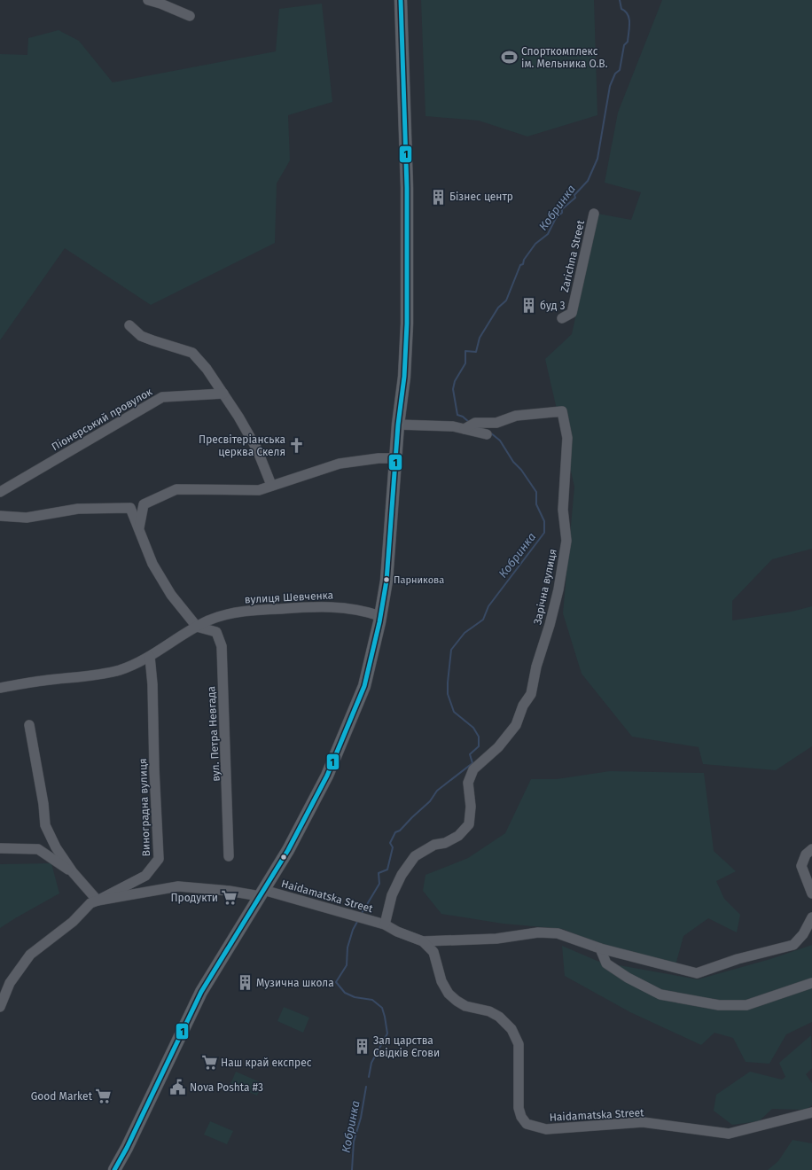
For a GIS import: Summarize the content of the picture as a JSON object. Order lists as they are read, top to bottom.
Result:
{
  "streets": {
    "street": [
      "Zarichna Street",
      "Піонерський провулок",
      "Зарічна вулиця",
      "вулиця Шевченка",
      "вул. Петра Невгада",
      "Виноградна вулиця",
      "Haidamatska Street"
    ]
  },
  "crossings": [
    ["Зарічна вулиця", "Haidamatska Street"],
    ["вулиця Шевченка", "вул. Петра Невгада"],
    ["вулиця Шевченка", "Виноградна вулиця"],
    ["Виноградна вулиця", "Haidamatska Street"]
  ],
  "water": ["Кобринка"],
  "places": {
    "sports": ["Спорткомплекс ім. Мельника О.В."],
    "building": [
      "Бізнес центр",
      "буд 3",
      "Музична школа",
      "Зал царства Свідків Єгови"
    ],
    "church": ["Пресвітеріанська церква Скеля"],
    "other": ["Парникова"],
    "supermarket": ["Продукти", "Наш край експрес", "Good Market"],
    "public building": ["Nova Poshta #3"]
  },
  "lines": ["transit line 1"]
}
